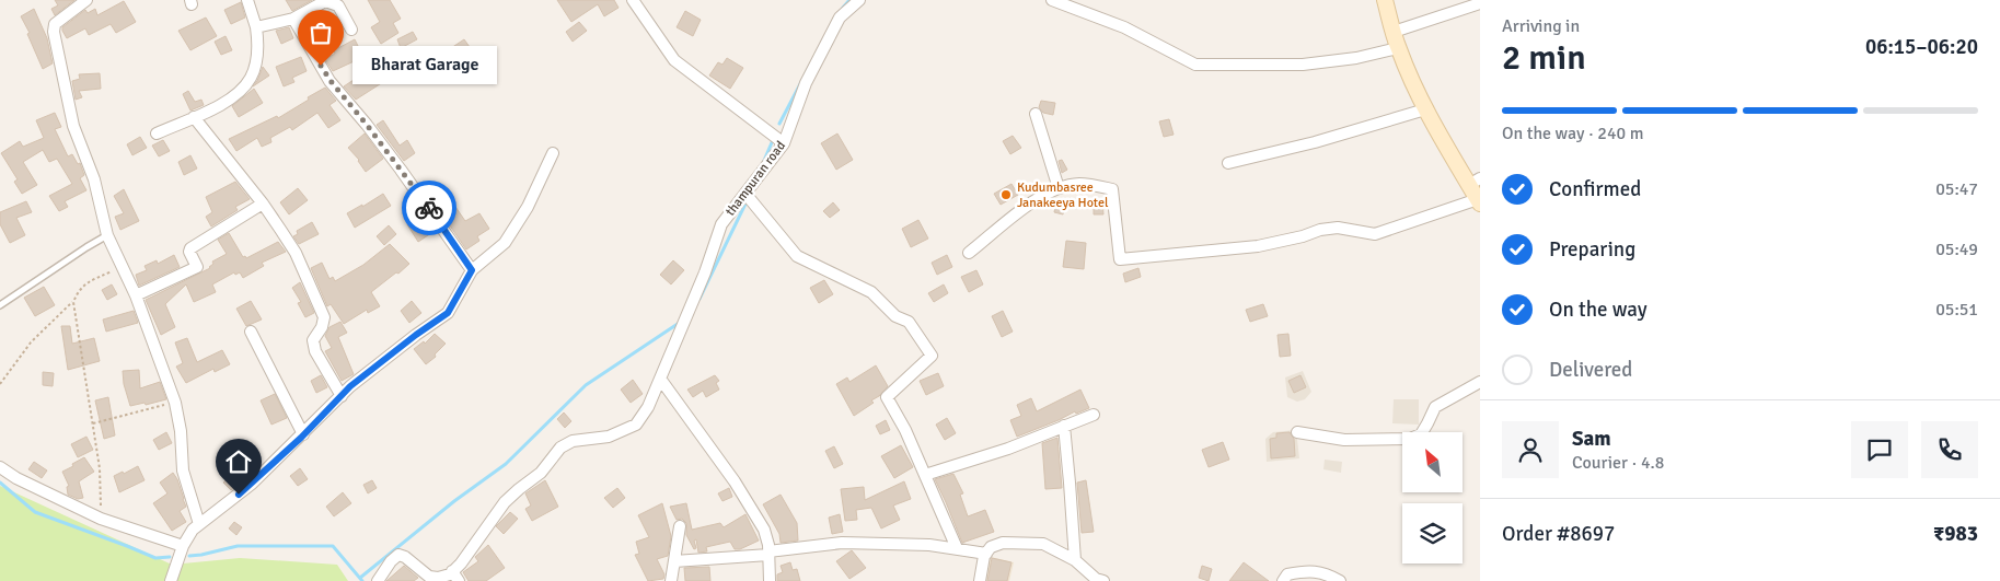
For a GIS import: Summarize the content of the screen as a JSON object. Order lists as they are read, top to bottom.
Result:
{
  "streets": {
    "street": ["thampuran road"]
  },
  "places": ["Bharat Garage", "Kudumbasree Janakeeya Hotel"],
  "north": "top left",
  "page": {
    "heading": ["2 min", "Arriving in", "06:15–06:20"],
    "panel": [
      "Sam",
      "Courier · 4.8",
      "Order #8697",
      "₹983"
    ],
    "bubble": "Bharat Garage",
    "bar": "On the way · 240 m",
    "list": [
      ["Confirmed", "05:47"],
      ["Preparing", "05:49"],
      ["On the way", "05:51"],
      "Delivered"
    ]
  }
}
